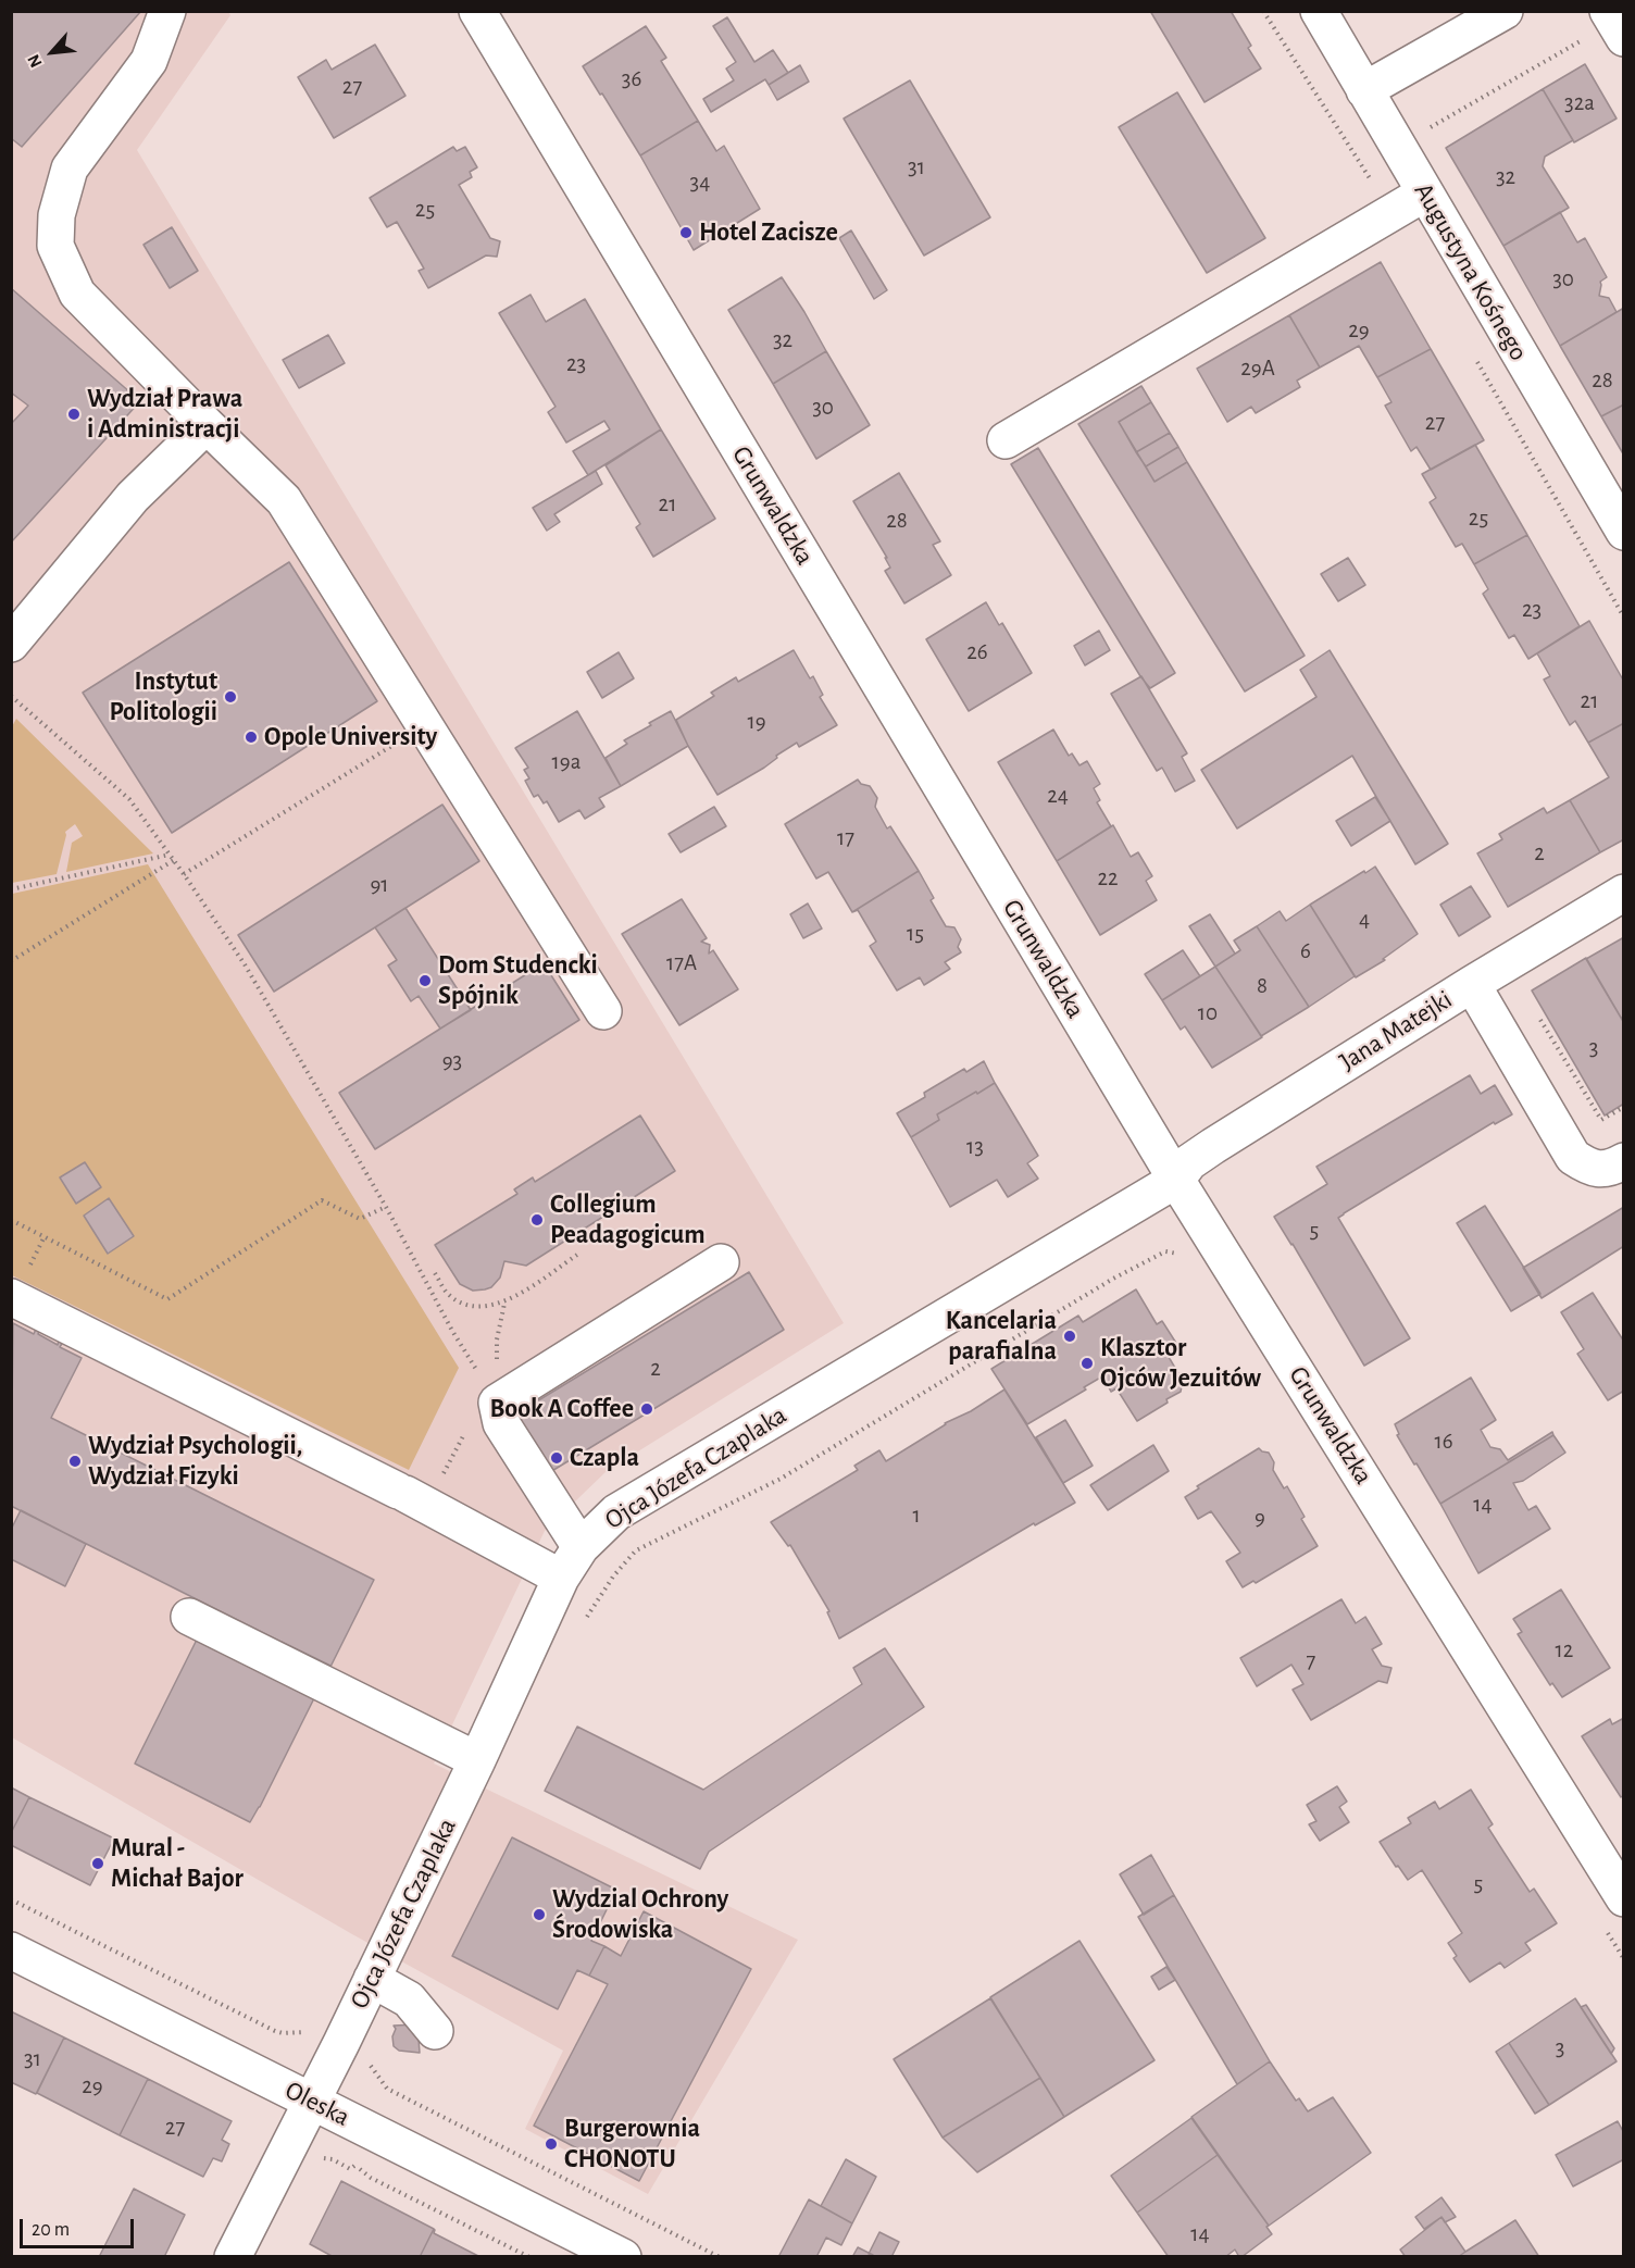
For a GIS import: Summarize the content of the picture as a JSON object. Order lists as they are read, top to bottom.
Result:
{
  "streets": {
    "street": [
      "Augustyna Kośnego",
      "Grunwaldzka",
      "Jana Matejki",
      "Ojca Józefa Czaplaka",
      "Oleska"
    ]
  },
  "crossings": [
    ["Grunwaldzka", "Jana Matejki"],
    ["Grunwaldzka", "Ojca Józefa Czaplaka"],
    ["Jana Matejki", "Ojca Józefa Czaplaka"],
    ["Ojca Józefa Czaplaka", "Oleska"]
  ],
  "places": [
    "Hotel Zacisze",
    "Wydział Prawa i Administracji",
    "Instytut Politologii",
    "Opole University",
    "Dom Studencki Spójnik",
    "Collegium Peadagogicum",
    "Kancelaria parafialna",
    "Klasztor Ojców Jezuitów",
    "Book A Coffee",
    "Czapla",
    "Wydział Psychologii, Wydział Fizyki",
    "Mural - Michał Bajor",
    "Wydzial Ochrony Środowiska",
    "Burgerownia CHONOTU"
  ],
  "house_numbers": [
    "36",
    "27",
    "32a",
    "31",
    "32",
    "34",
    "25",
    "30",
    "29",
    "32",
    "23",
    "29A",
    "28",
    "30",
    "27",
    "21",
    "25",
    "28",
    "23",
    "26",
    "21",
    "19",
    "19a",
    "24",
    "17",
    "2",
    "22",
    "91",
    "4",
    "15",
    "6",
    "17A",
    "8",
    "10",
    "3",
    "93",
    "13",
    "5",
    "2",
    "16",
    "14",
    "1",
    "9",
    "12",
    "7",
    "5",
    "3",
    "31",
    "29",
    "27",
    "14"
  ],
  "scale_bar": "20 m",
  "north": "bottom left"
}
